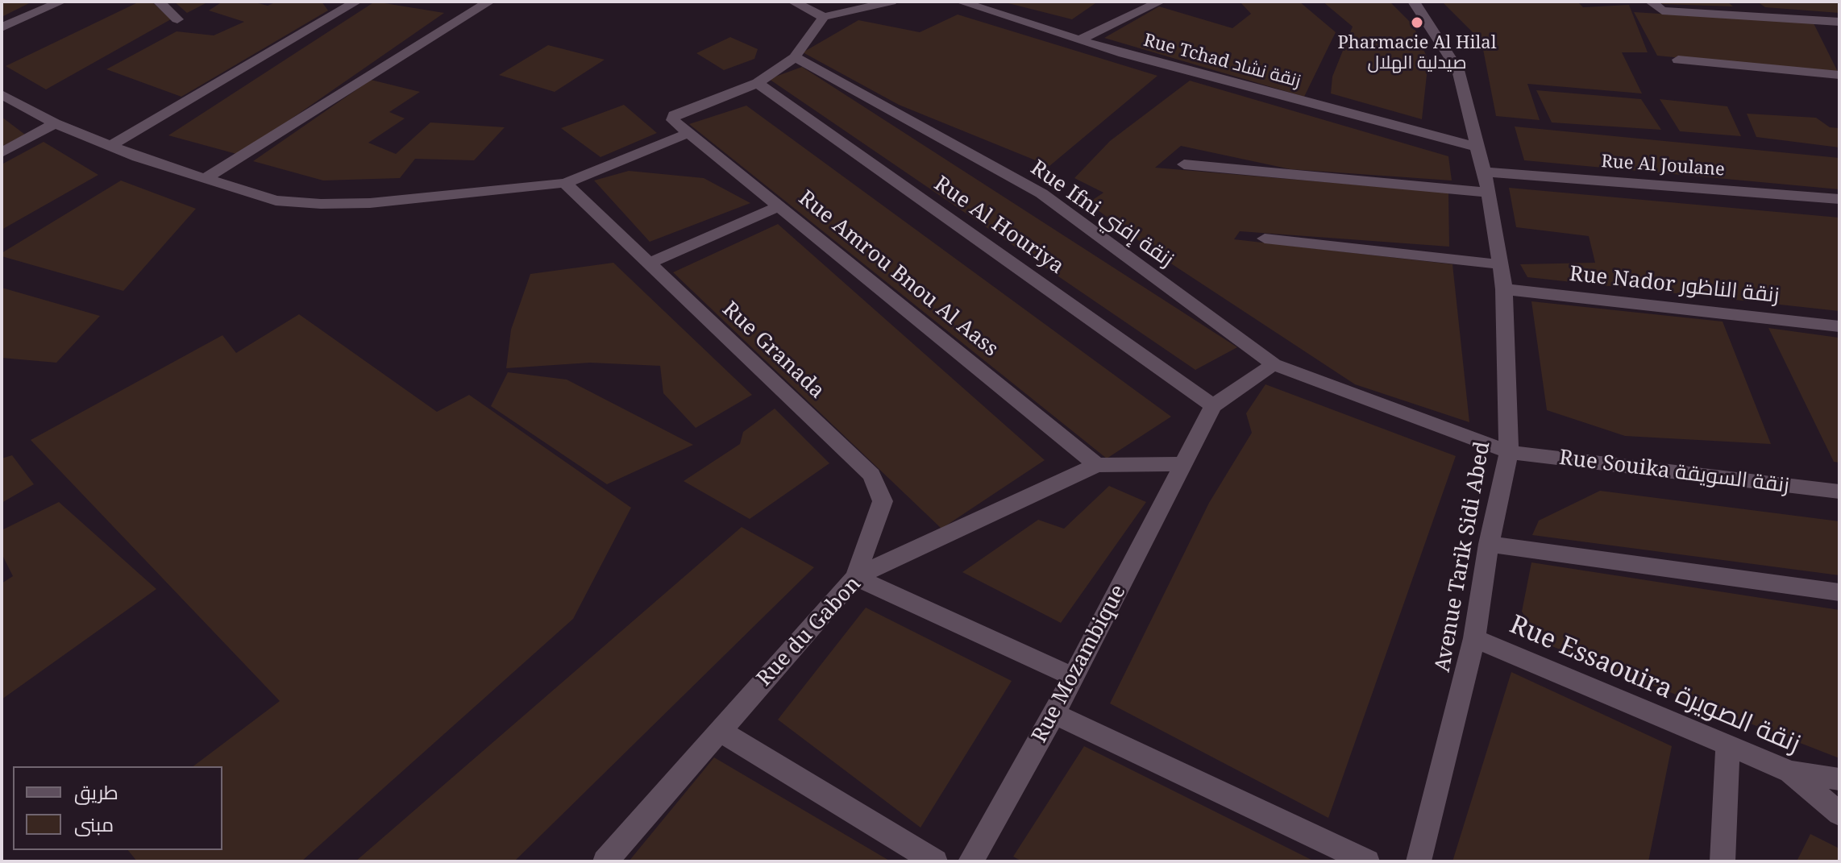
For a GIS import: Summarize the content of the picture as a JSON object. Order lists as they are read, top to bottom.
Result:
{
  "streets": {
    "street": [
      "Rue Tchad زنقة نشاد",
      "Rue Al Joulane",
      "Rue Ifni زنقة إفني",
      "Rue Al Houriya",
      "Rue Amrou Bnou Al Aass",
      "Rue Nador زنقة الناظور",
      "Rue Granada",
      "Rue Souika زنقة السويقة",
      "Avenue Tarik Sidi Abed",
      "Rue du Gabon",
      "Rue Mozambique",
      "Rue Essaouira زنقة الصويرة"
    ]
  },
  "crossings": [
    ["Rue Tchad زنقة نشاد", "Avenue Tarik Sidi Abed"],
    ["Rue Al Joulane", "Avenue Tarik Sidi Abed"],
    ["Rue Ifni زنقة إفني", "Rue Souika زنقة السويقة"],
    ["Rue Ifni زنقة إفني", "Avenue Tarik Sidi Abed"],
    ["Rue Al Houriya", "Rue Amrou Bnou Al Aass"],
    ["Rue Al Houriya", "Rue Mozambique"],
    ["Rue Amrou Bnou Al Aass", "Rue du Gabon"],
    ["Rue Nador زنقة الناظور", "Avenue Tarik Sidi Abed"],
    ["Rue Granada", "Rue du Gabon"],
    ["Rue Souika زنقة السويقة", "Avenue Tarik Sidi Abed"],
    ["Avenue Tarik Sidi Abed", "Rue Essaouira زنقة الصويرة"],
    ["Rue du Gabon", "Rue Mozambique"]
  ],
  "places": ["Pharmacie Al Hilal صيدلية الهلال"],
  "legend": ["طريق", "مبنى"]
}
